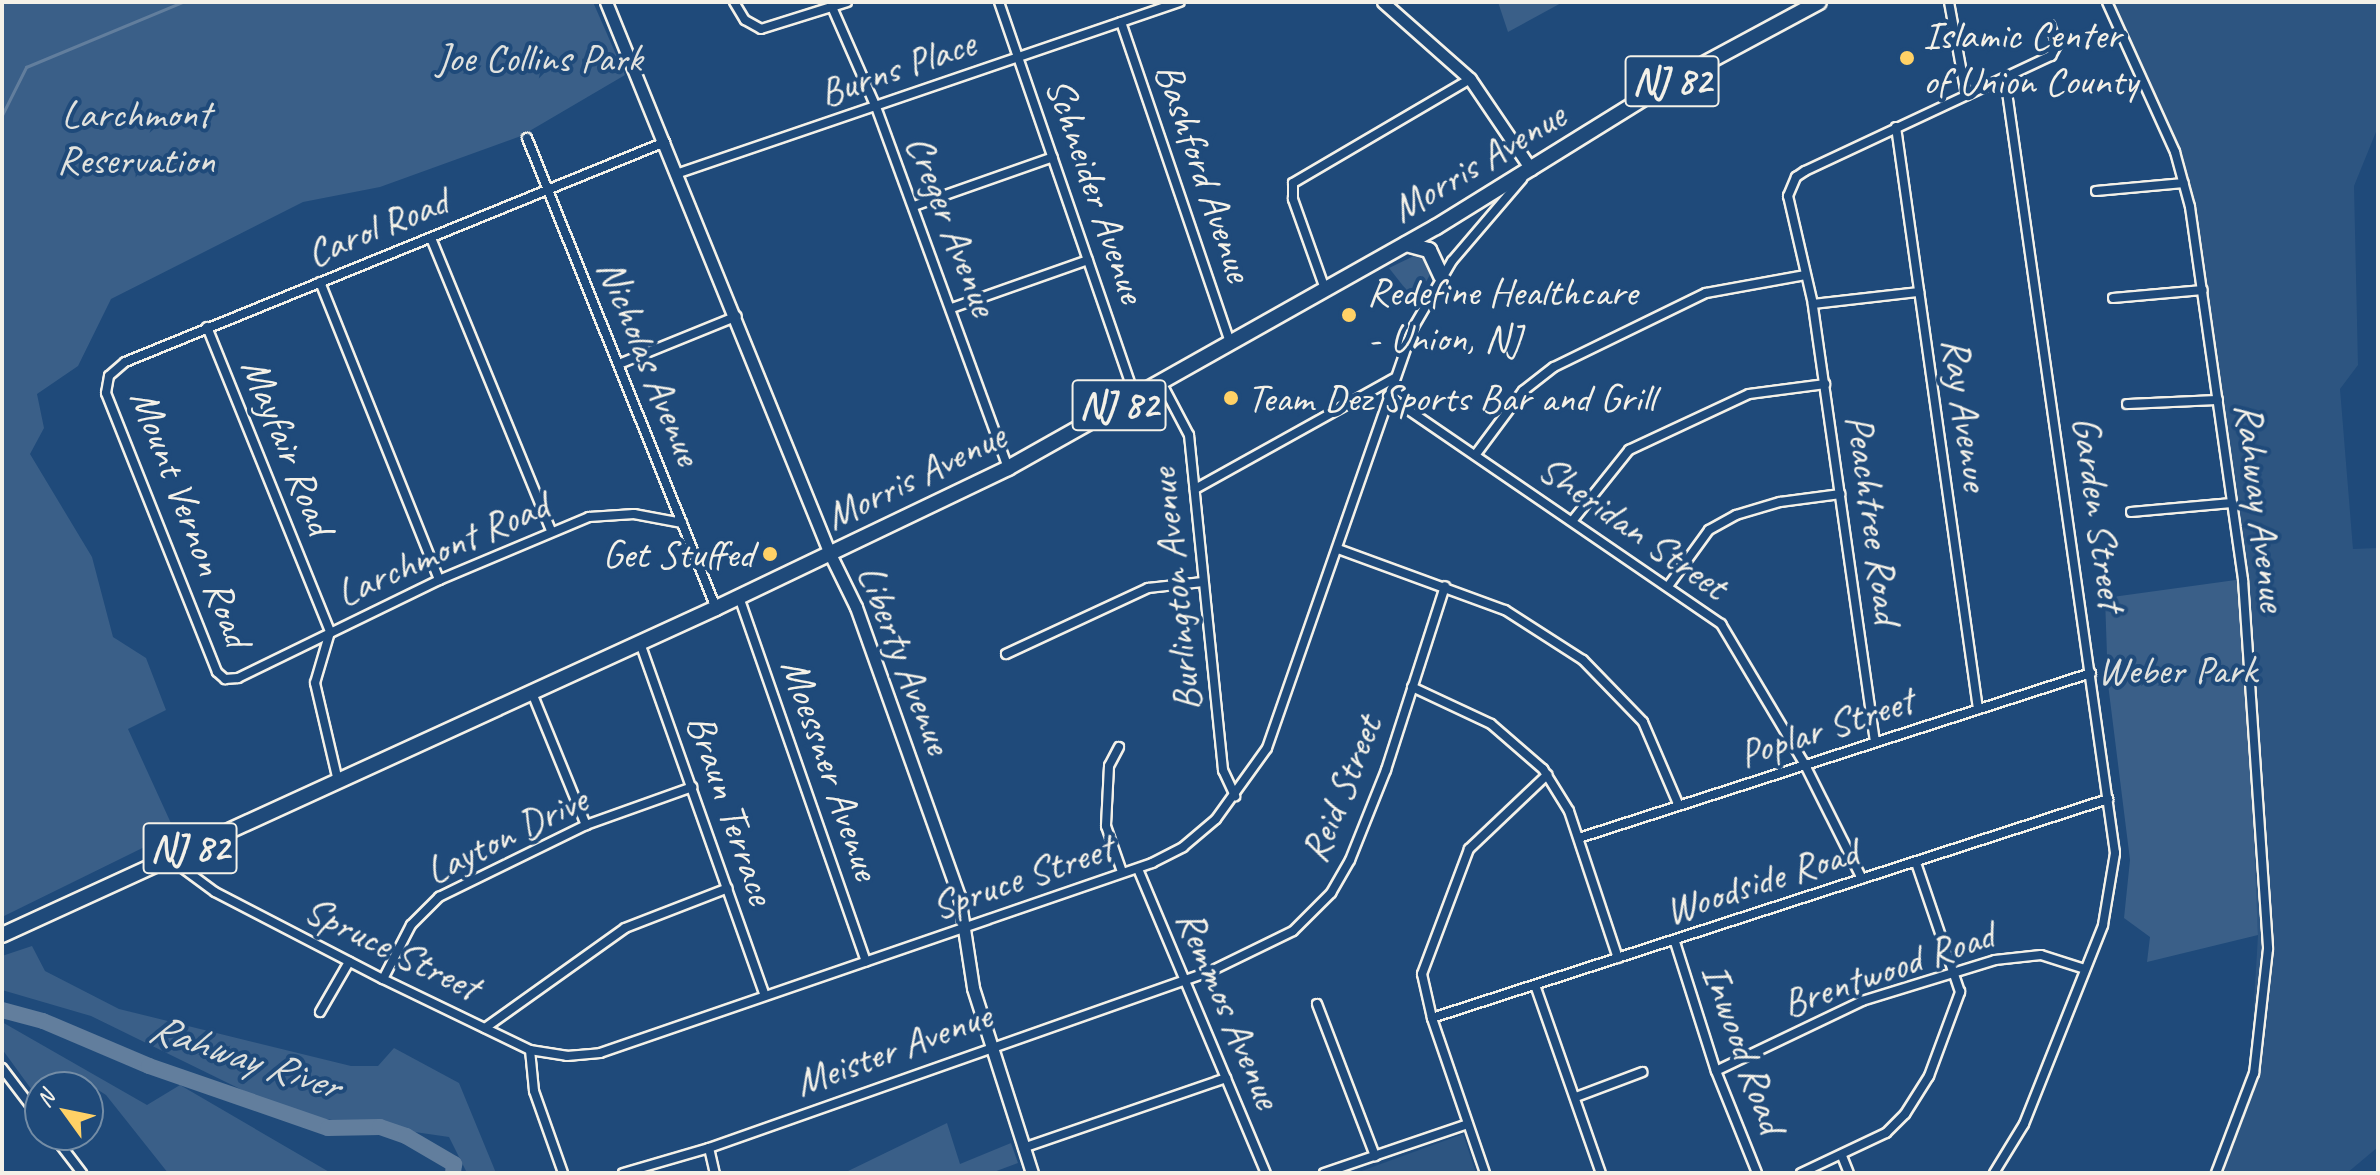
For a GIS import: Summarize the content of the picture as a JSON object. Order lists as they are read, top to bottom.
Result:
{
  "streets": {
    "main road": ["NJ 82", "Morris Avenue"],
    "street": [
      "Burns Place",
      "Bashford Avenue",
      "Schneider Avenue",
      "Creger Avenue",
      "Carol Road",
      "Nicholas Avenue",
      "Ray Avenue",
      "Mayfair Road",
      "Rahway Avenue",
      "Garden Street",
      "Mount Vernon Road",
      "Peachtree Road",
      "Sheridan Street",
      "Larchmont Road",
      "Burlington Avenue",
      "Liberty Avenue",
      "Poplar Street",
      "Moessner Avenue",
      "Reid Street",
      "Braun Terrace",
      "Layton Drive",
      "Spruce Street",
      "Woodside Road",
      "Brentwood Road",
      "Remmos Avenue",
      "Inwood Road",
      "Meister Avenue"
    ]
  },
  "crossings": [
    ["Burns Place", "Bashford Avenue"],
    ["Burns Place", "Schneider Avenue"],
    ["Burns Place", "Creger Avenue"],
    ["Burns Place", "Liberty Avenue"],
    ["Morris Avenue", "Bashford Avenue"],
    ["Morris Avenue", "Schneider Avenue"],
    ["Morris Avenue", "Creger Avenue"],
    ["Morris Avenue", "Nicholas Avenue"],
    ["Morris Avenue", "Larchmont Road"],
    ["Morris Avenue", "Burlington Avenue"],
    ["Morris Avenue", "Liberty Avenue"],
    ["Morris Avenue", "Moessner Avenue"],
    ["Morris Avenue", "Braun Terrace"],
    ["Morris Avenue", "Spruce Street"],
    ["Carol Road", "Nicholas Avenue"],
    ["Carol Road", "Mayfair Road"],
    ["Carol Road", "Mount Vernon Road"],
    ["Carol Road", "Liberty Avenue"],
    ["Nicholas Avenue", "Larchmont Road"],
    ["Ray Avenue", "Peachtree Road"],
    ["Ray Avenue", "Poplar Street"],
    ["Mayfair Road", "Mount Vernon Road"],
    ["Mayfair Road", "Larchmont Road"],
    ["Garden Street", "Peachtree Road"],
    ["Garden Street", "Poplar Street"],
    ["Garden Street", "Woodside Road"],
    ["Garden Street", "Brentwood Road"],
    ["Mount Vernon Road", "Larchmont Road"],
    ["Peachtree Road", "Poplar Street"],
    ["Sheridan Street", "Poplar Street"],
    ["Sheridan Street", "Spruce Street"],
    ["Sheridan Street", "Woodside Road"],
    ["Burlington Avenue", "Spruce Street"],
    ["Liberty Avenue", "Spruce Street"],
    ["Liberty Avenue", "Meister Avenue"],
    ["Moessner Avenue", "Spruce Street"],
    ["Reid Street", "Remmos Avenue"],
    ["Reid Street", "Meister Avenue"],
    ["Braun Terrace", "Layton Drive"],
    ["Braun Terrace", "Spruce Street"],
    ["Layton Drive", "Spruce Street"],
    ["Spruce Street", "Remmos Avenue"],
    ["Woodside Road", "Inwood Road"],
    ["Brentwood Road", "Inwood Road"],
    ["Remmos Avenue", "Meister Avenue"]
  ],
  "water": ["Rahway River"],
  "parks": ["Joe Collins Park", "Larchmont Reservation", "Weber Park"],
  "places": [
    "Islamic Center of Union County",
    "Redefine Healthcare - Union, NJ",
    "Team Dez Sports Bar and Grill",
    "Get Stuffed"
  ],
  "north": "top left"
}
